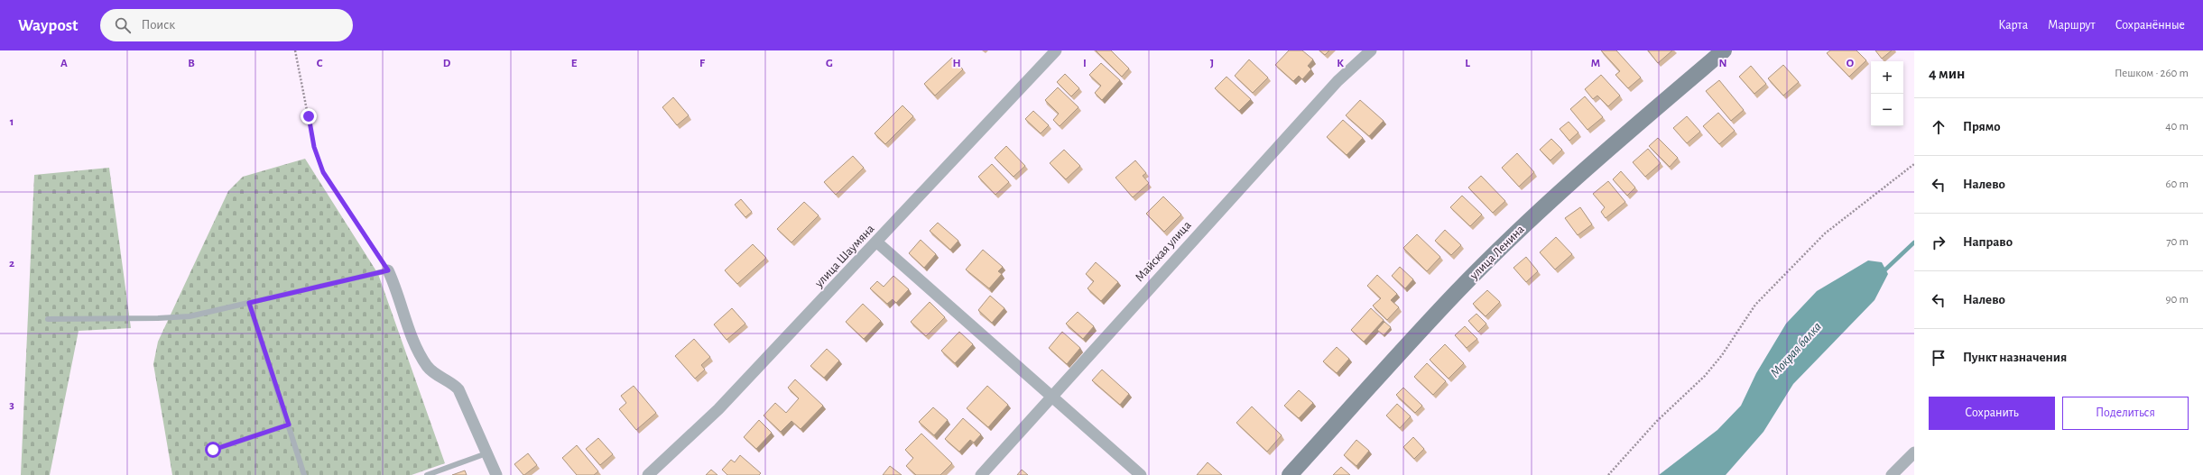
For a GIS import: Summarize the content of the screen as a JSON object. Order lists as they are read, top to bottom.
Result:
{
  "streets": {
    "street": ["Майская улица", "улица Ленина", "улица Шаумяна"]
  },
  "water": ["Мокрая балка"],
  "page": {
    "header": "Waypost",
    "search": "Поиск",
    "nav": ["Карта", "Маршрут", "Сохранённые"],
    "heading": ["4 мин", "Пешком · 260 m"],
    "map_buttons": ["+", "−"],
    "list": [
      ["Прямо", "40 m"],
      ["Налево", "60 m"],
      ["Направо", "70 m"],
      ["Налево", "90 m"],
      "Пункт назначения"
    ],
    "buttons": ["Сохранить", "Поделиться"]
  },
  "grid": {
    "columns": [
      "A",
      "B",
      "C",
      "D",
      "E",
      "F",
      "G",
      "H",
      "I",
      "J",
      "K",
      "L",
      "M",
      "N",
      "O"
    ],
    "rows": ["1", "2", "3"]
  }
}
